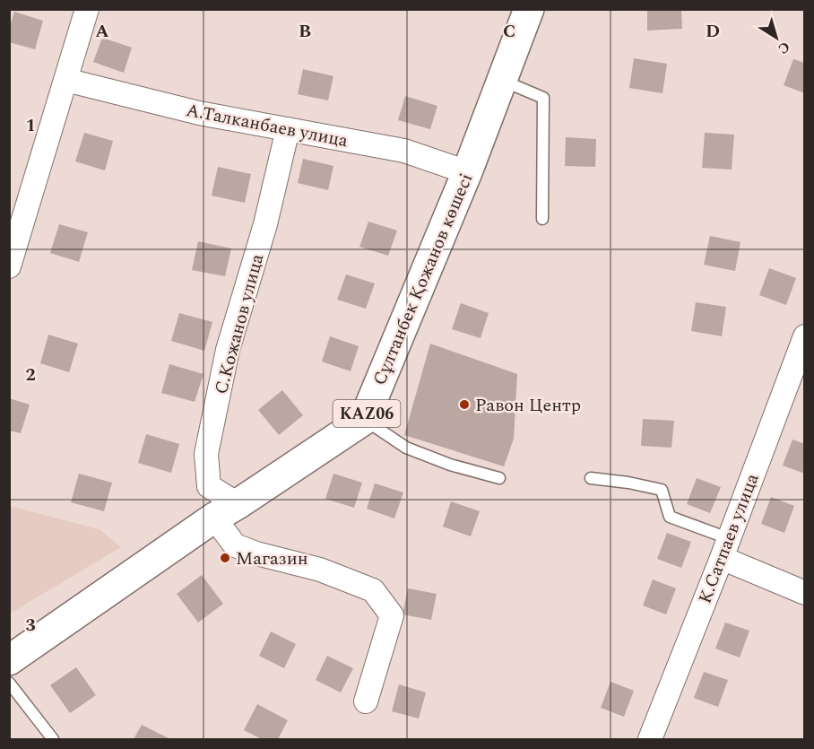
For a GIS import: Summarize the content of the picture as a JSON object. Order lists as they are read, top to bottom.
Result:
{
  "streets": {
    "main road": ["Сұлтанбек Қожанов көшесі", "KАZ06"],
    "street": ["А.Талканбаев улица", "С.Кожанов улица", "К.Сатпаев улица"]
  },
  "crossings": [
    ["А.Талканбаев улица", "Сұлтанбек Қожанов көшесі"],
    ["А.Талканбаев улица", "С.Кожанов улица"],
    ["Сұлтанбек Қожанов көшесі", "KАZ06"],
    ["С.Кожанов улица", "KАZ06"]
  ],
  "places": ["Равон Центр", "Магазин"],
  "north": "bottom right",
  "grid": {
    "columns": [
      "A",
      "B",
      "C",
      "D"
    ],
    "rows": ["1", "2", "3"]
  }
}
